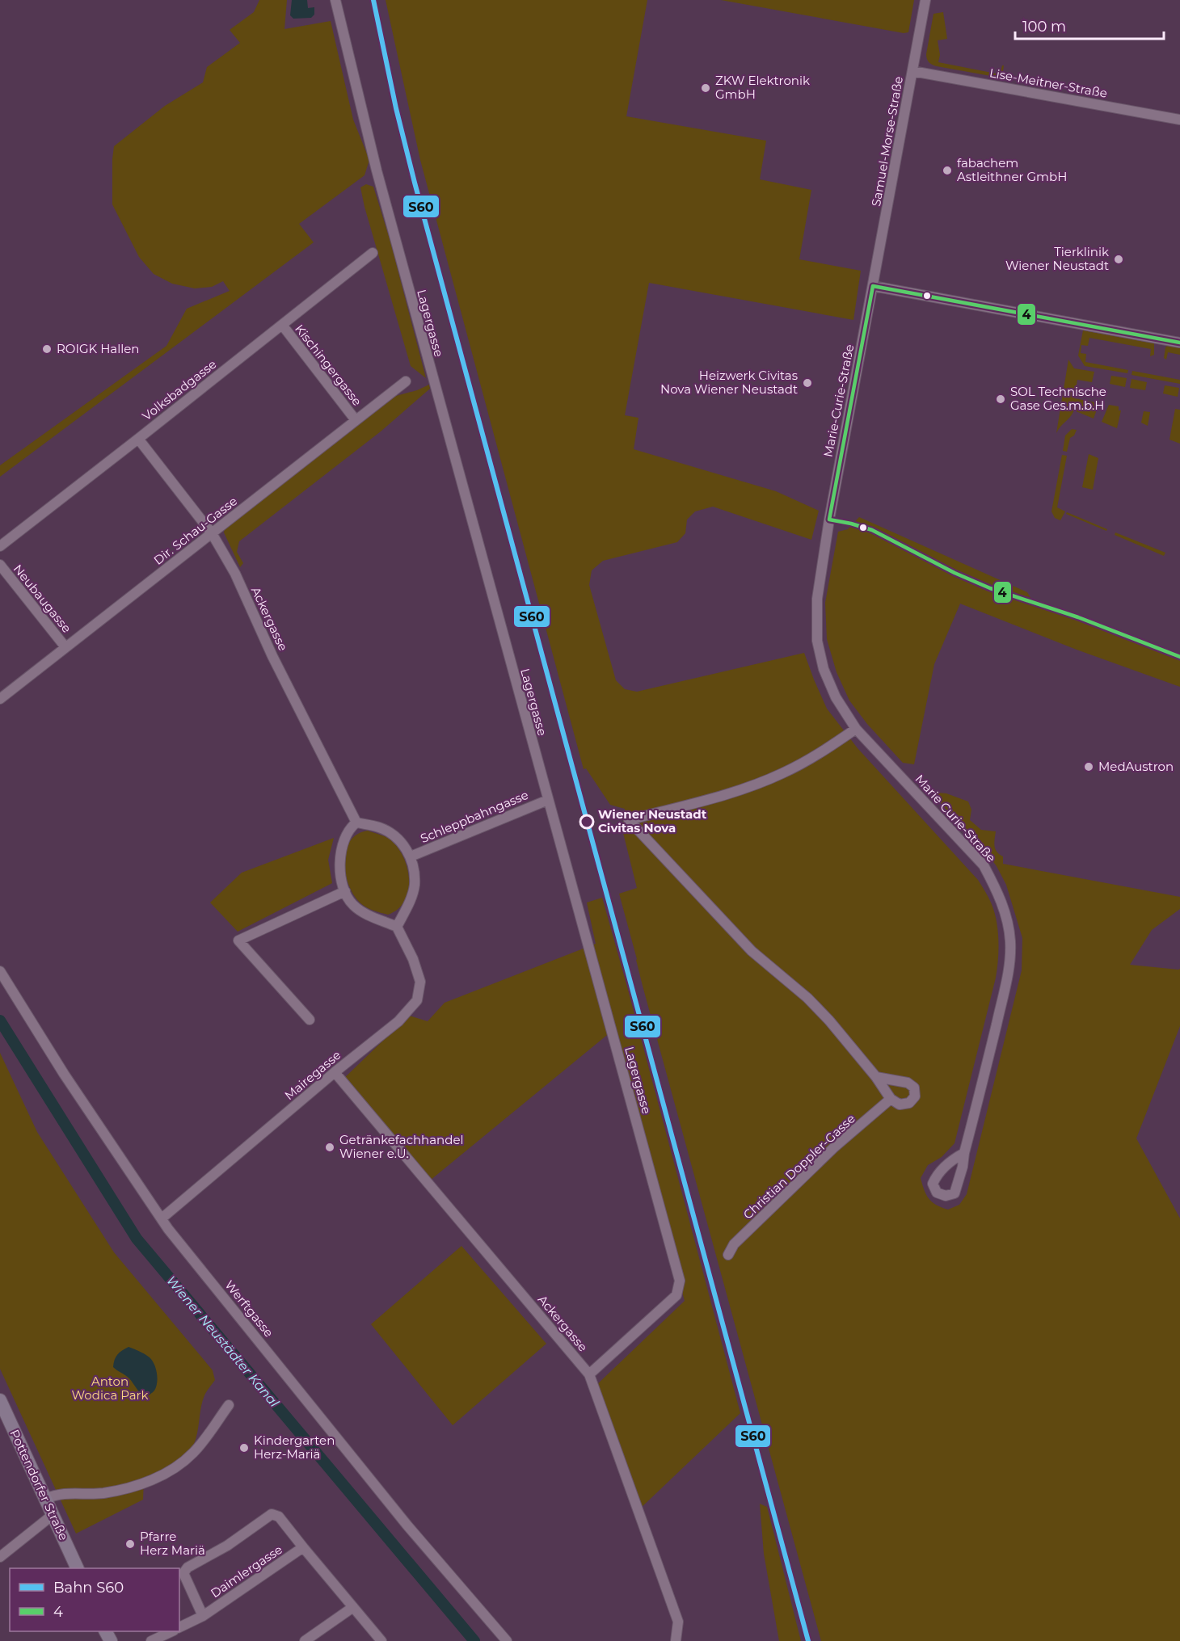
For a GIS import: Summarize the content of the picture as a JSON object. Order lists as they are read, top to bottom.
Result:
{
  "streets": {
    "main road": ["Pottendorfer Straße"],
    "street": [
      "Lise-Meitner-Straße",
      "Samuel-Morse-Straße",
      "Lagergasse",
      "Kischingergasse",
      "Volksbadgasse",
      "Marie-Curie-Straße",
      "Dir. Schau-Gasse",
      "Neubaugasse",
      "Ackergasse",
      "Schleppbahngasse",
      "Marie Curie-Straße",
      "Mairegasse",
      "Christian Doppler-Gasse",
      "Werftgasse",
      "Daimlergasse"
    ]
  },
  "crossings": [
    ["Lise-Meitner-Straße", "Samuel-Morse-Straße"],
    ["Samuel-Morse-Straße", "Marie-Curie-Straße"],
    ["Lagergasse", "Ackergasse"],
    ["Lagergasse", "Schleppbahngasse"],
    ["Kischingergasse", "Volksbadgasse"],
    ["Kischingergasse", "Dir. Schau-Gasse"],
    ["Volksbadgasse", "Ackergasse"],
    ["Marie-Curie-Straße", "Marie Curie-Straße"],
    ["Dir. Schau-Gasse", "Neubaugasse"],
    ["Dir. Schau-Gasse", "Ackergasse"],
    ["Ackergasse", "Schleppbahngasse"],
    ["Ackergasse", "Mairegasse"],
    ["Schleppbahngasse", "Mairegasse"],
    ["Mairegasse", "Werftgasse"]
  ],
  "water": ["Wiener Neustädter Kanal"],
  "parks": ["Anton Wodica Park"],
  "places": [
    "ZKW Elektronik GmbH",
    "fabachem Astleithner GmbH",
    "Tierklinik Wiener Neustadt",
    "ROIGK Hallen",
    "Heizwerk Civitas Nova Wiener Neustadt",
    "SOL Technische Gase Ges.m.b.H",
    "MedAustron",
    "Wiener Neustadt Civitas Nova",
    "Getränkefachhandel Wiener e.U.",
    "Kindergarten Herz-Mariä",
    "Pfarre Herz Mariä"
  ],
  "lines": ["rail line S60", "transit line 4"],
  "legend": ["Bahn S60", "4"],
  "scale_bar": "100 m"
}
